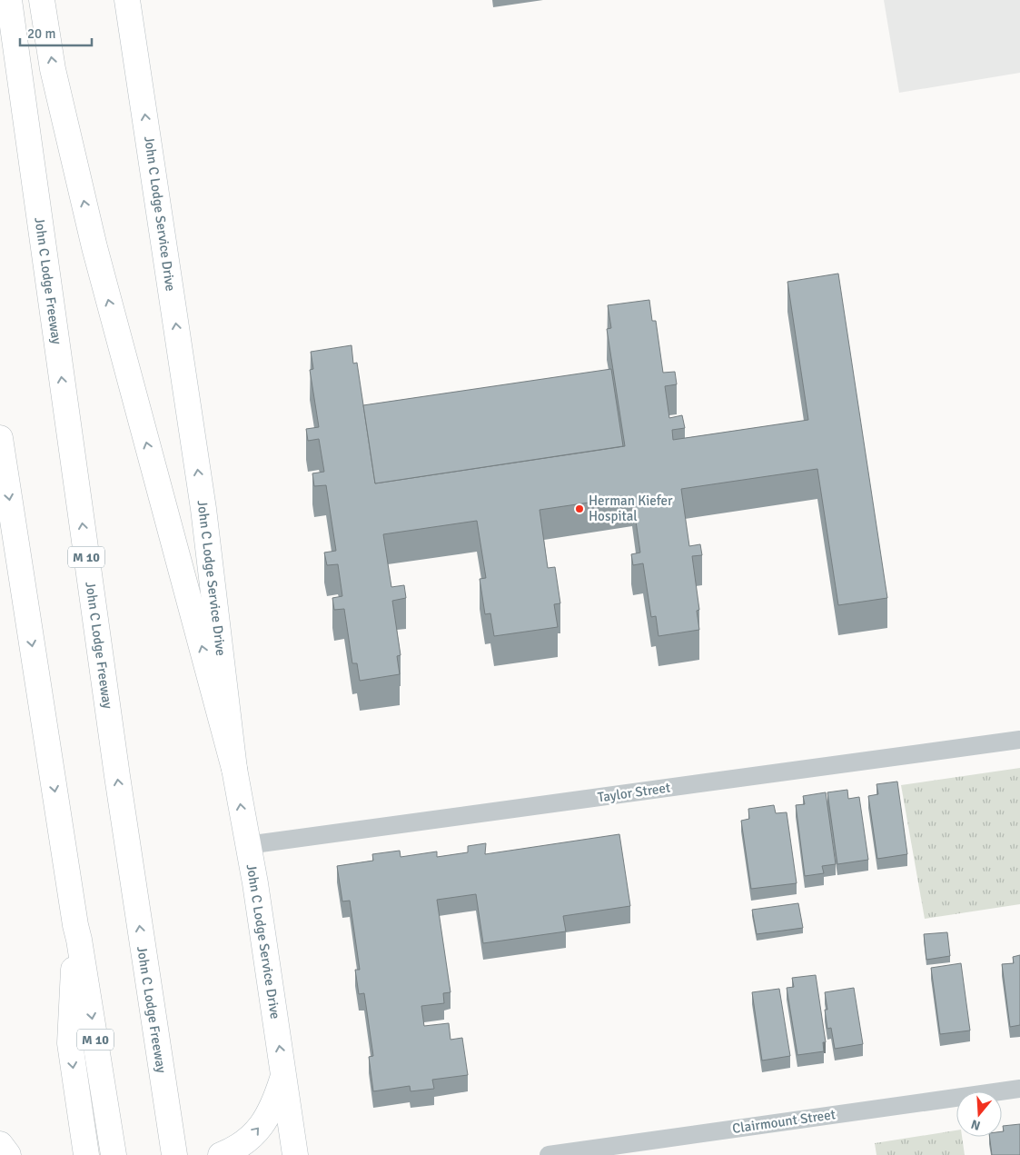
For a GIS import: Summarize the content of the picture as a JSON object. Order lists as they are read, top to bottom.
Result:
{
  "streets": {
    "main road": ["John C Lodge Service Drive", "John C Lodge Freeway", "M 10"],
    "street": ["Taylor Street", "Clairmount Street"]
  },
  "crossings": [
    ["John C Lodge Service Drive", "Taylor Street"]
  ],
  "places": ["Herman Kiefer Hospital"],
  "scale_bar": "20 m",
  "north": "bottom"
}
